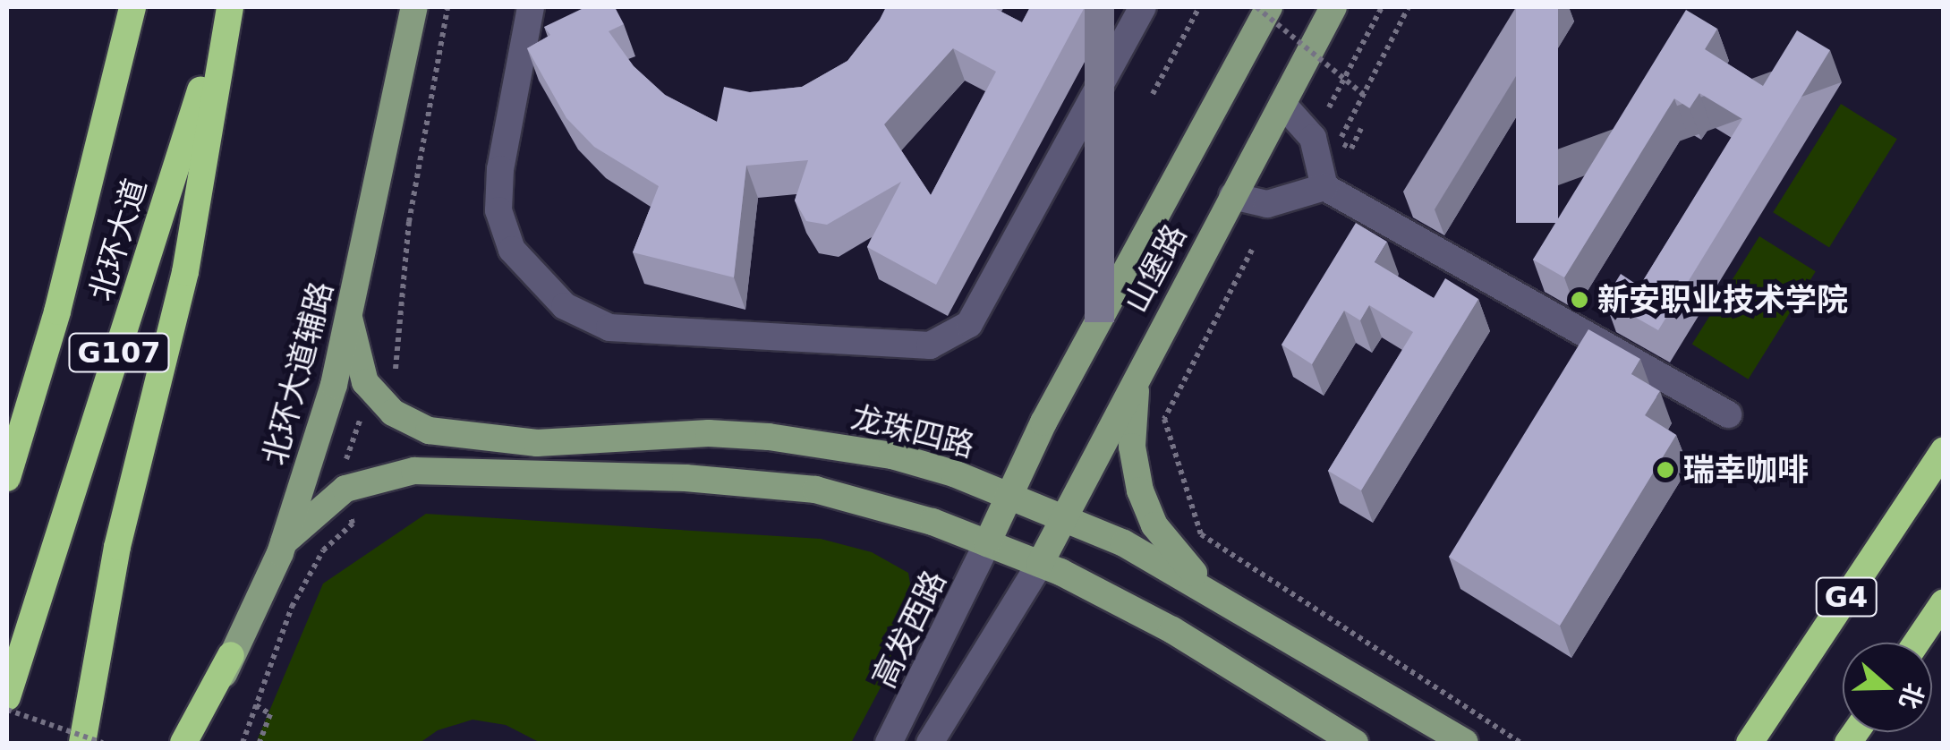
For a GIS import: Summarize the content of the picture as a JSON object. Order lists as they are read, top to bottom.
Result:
{
  "streets": {
    "highway": ["北环大道", "G107", "G4"],
    "main road": ["山堡路", "北环大道辅路", "龙珠四路"],
    "street": ["高发西路"]
  },
  "crossings": [
    ["山堡路", "龙珠四路"],
    ["山堡路", "高发西路"],
    ["北环大道辅路", "龙珠四路"]
  ],
  "places": ["新安职业技术学院", "瑞幸咖啡"],
  "north": "right"
}
